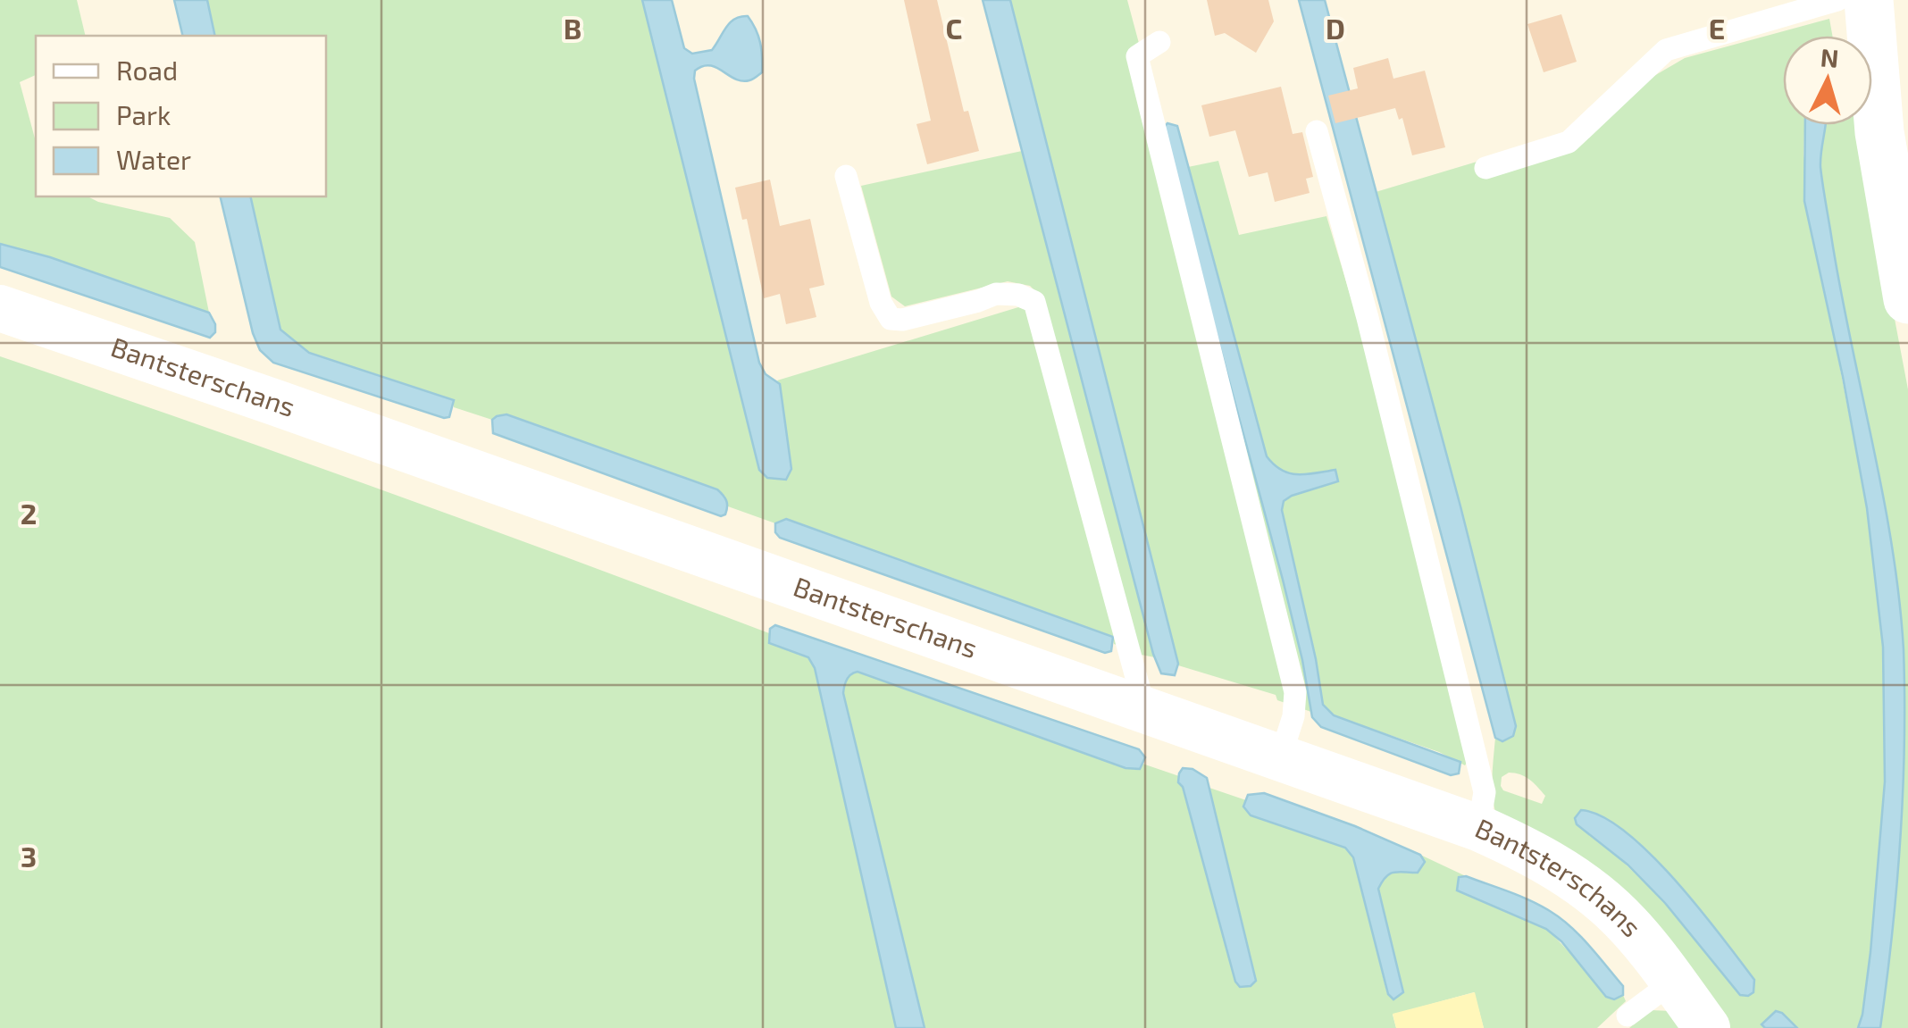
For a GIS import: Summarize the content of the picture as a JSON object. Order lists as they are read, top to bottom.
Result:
{
  "streets": {
    "street": ["Bantsterschans"]
  },
  "legend": ["Road", "Park", "Water"],
  "north": "top",
  "grid": {
    "columns": [
      "B",
      "C",
      "D",
      "E"
    ],
    "rows": ["2", "3"]
  }
}
